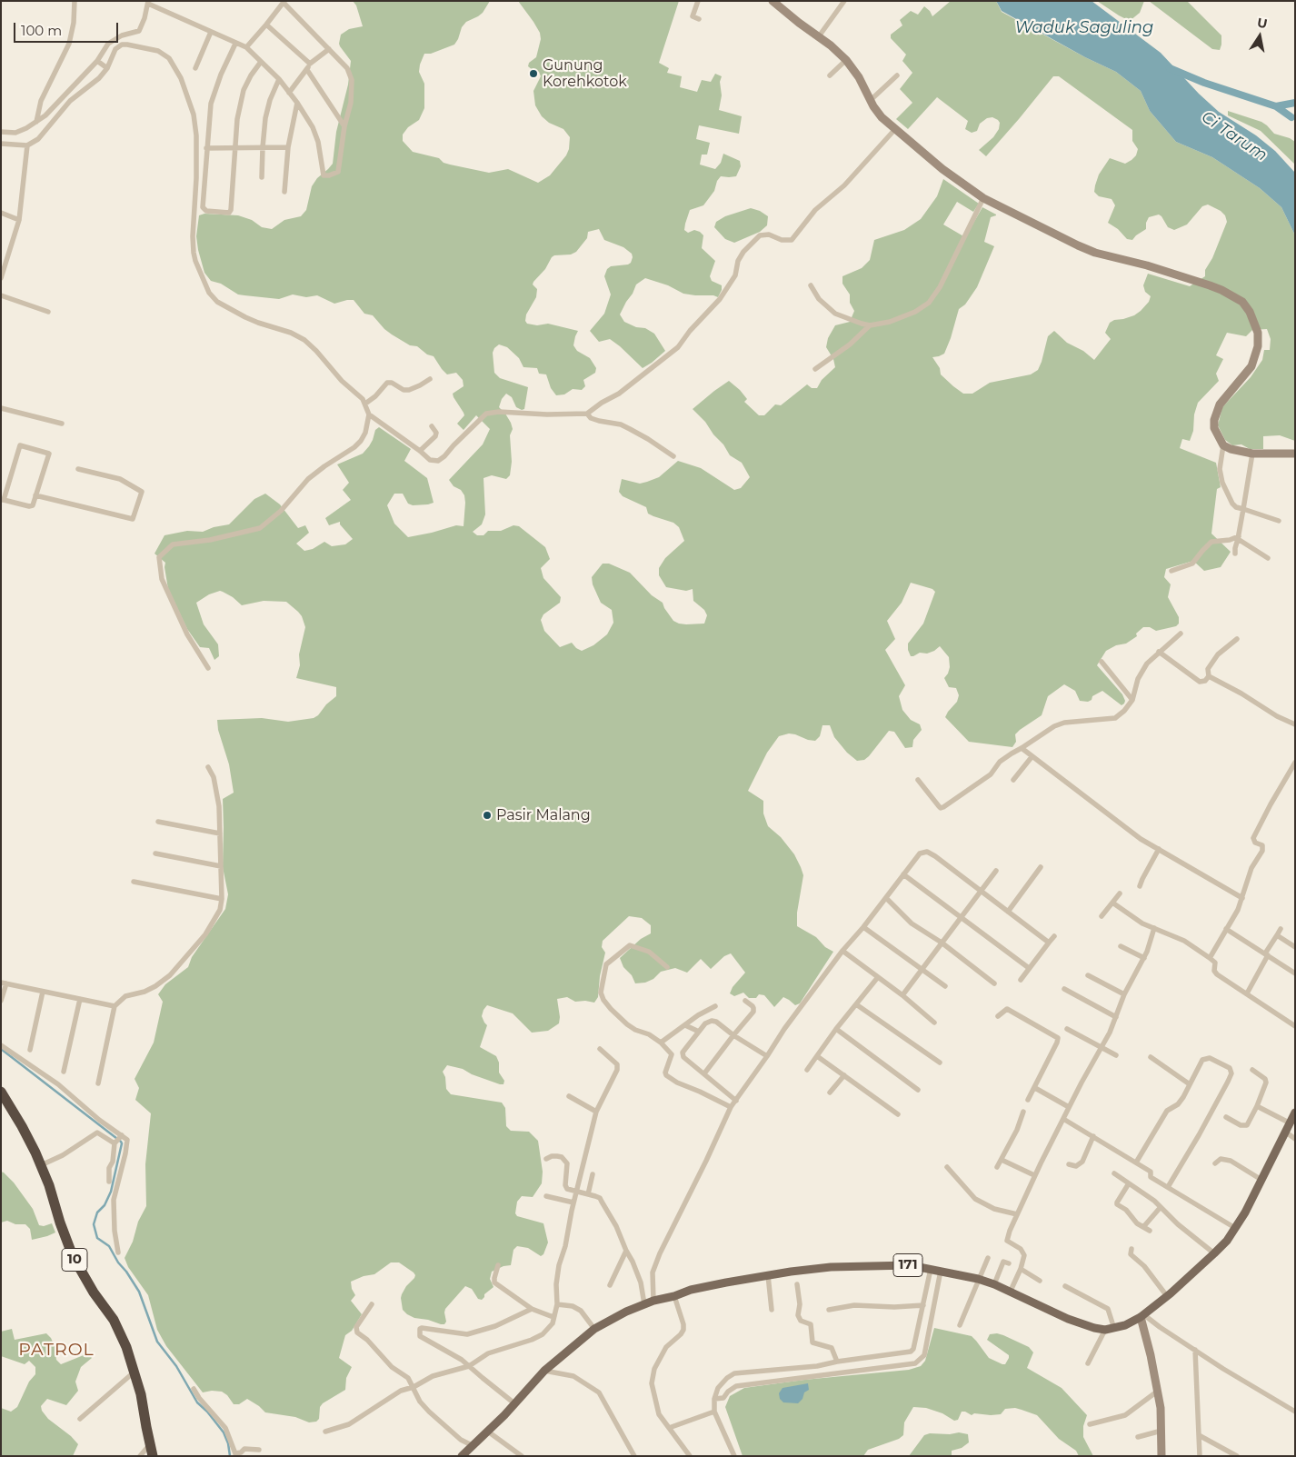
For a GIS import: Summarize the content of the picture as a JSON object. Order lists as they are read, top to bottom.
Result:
{
  "streets": {
    "highway": ["10"],
    "main road": ["171"]
  },
  "districts": ["PATROL"],
  "water": ["Waduk Saguling", "Ci Tarum"],
  "places": ["Gunung Korehkotok", "Pasir Malang"],
  "scale_bar": "100 m",
  "north": "top"
}
